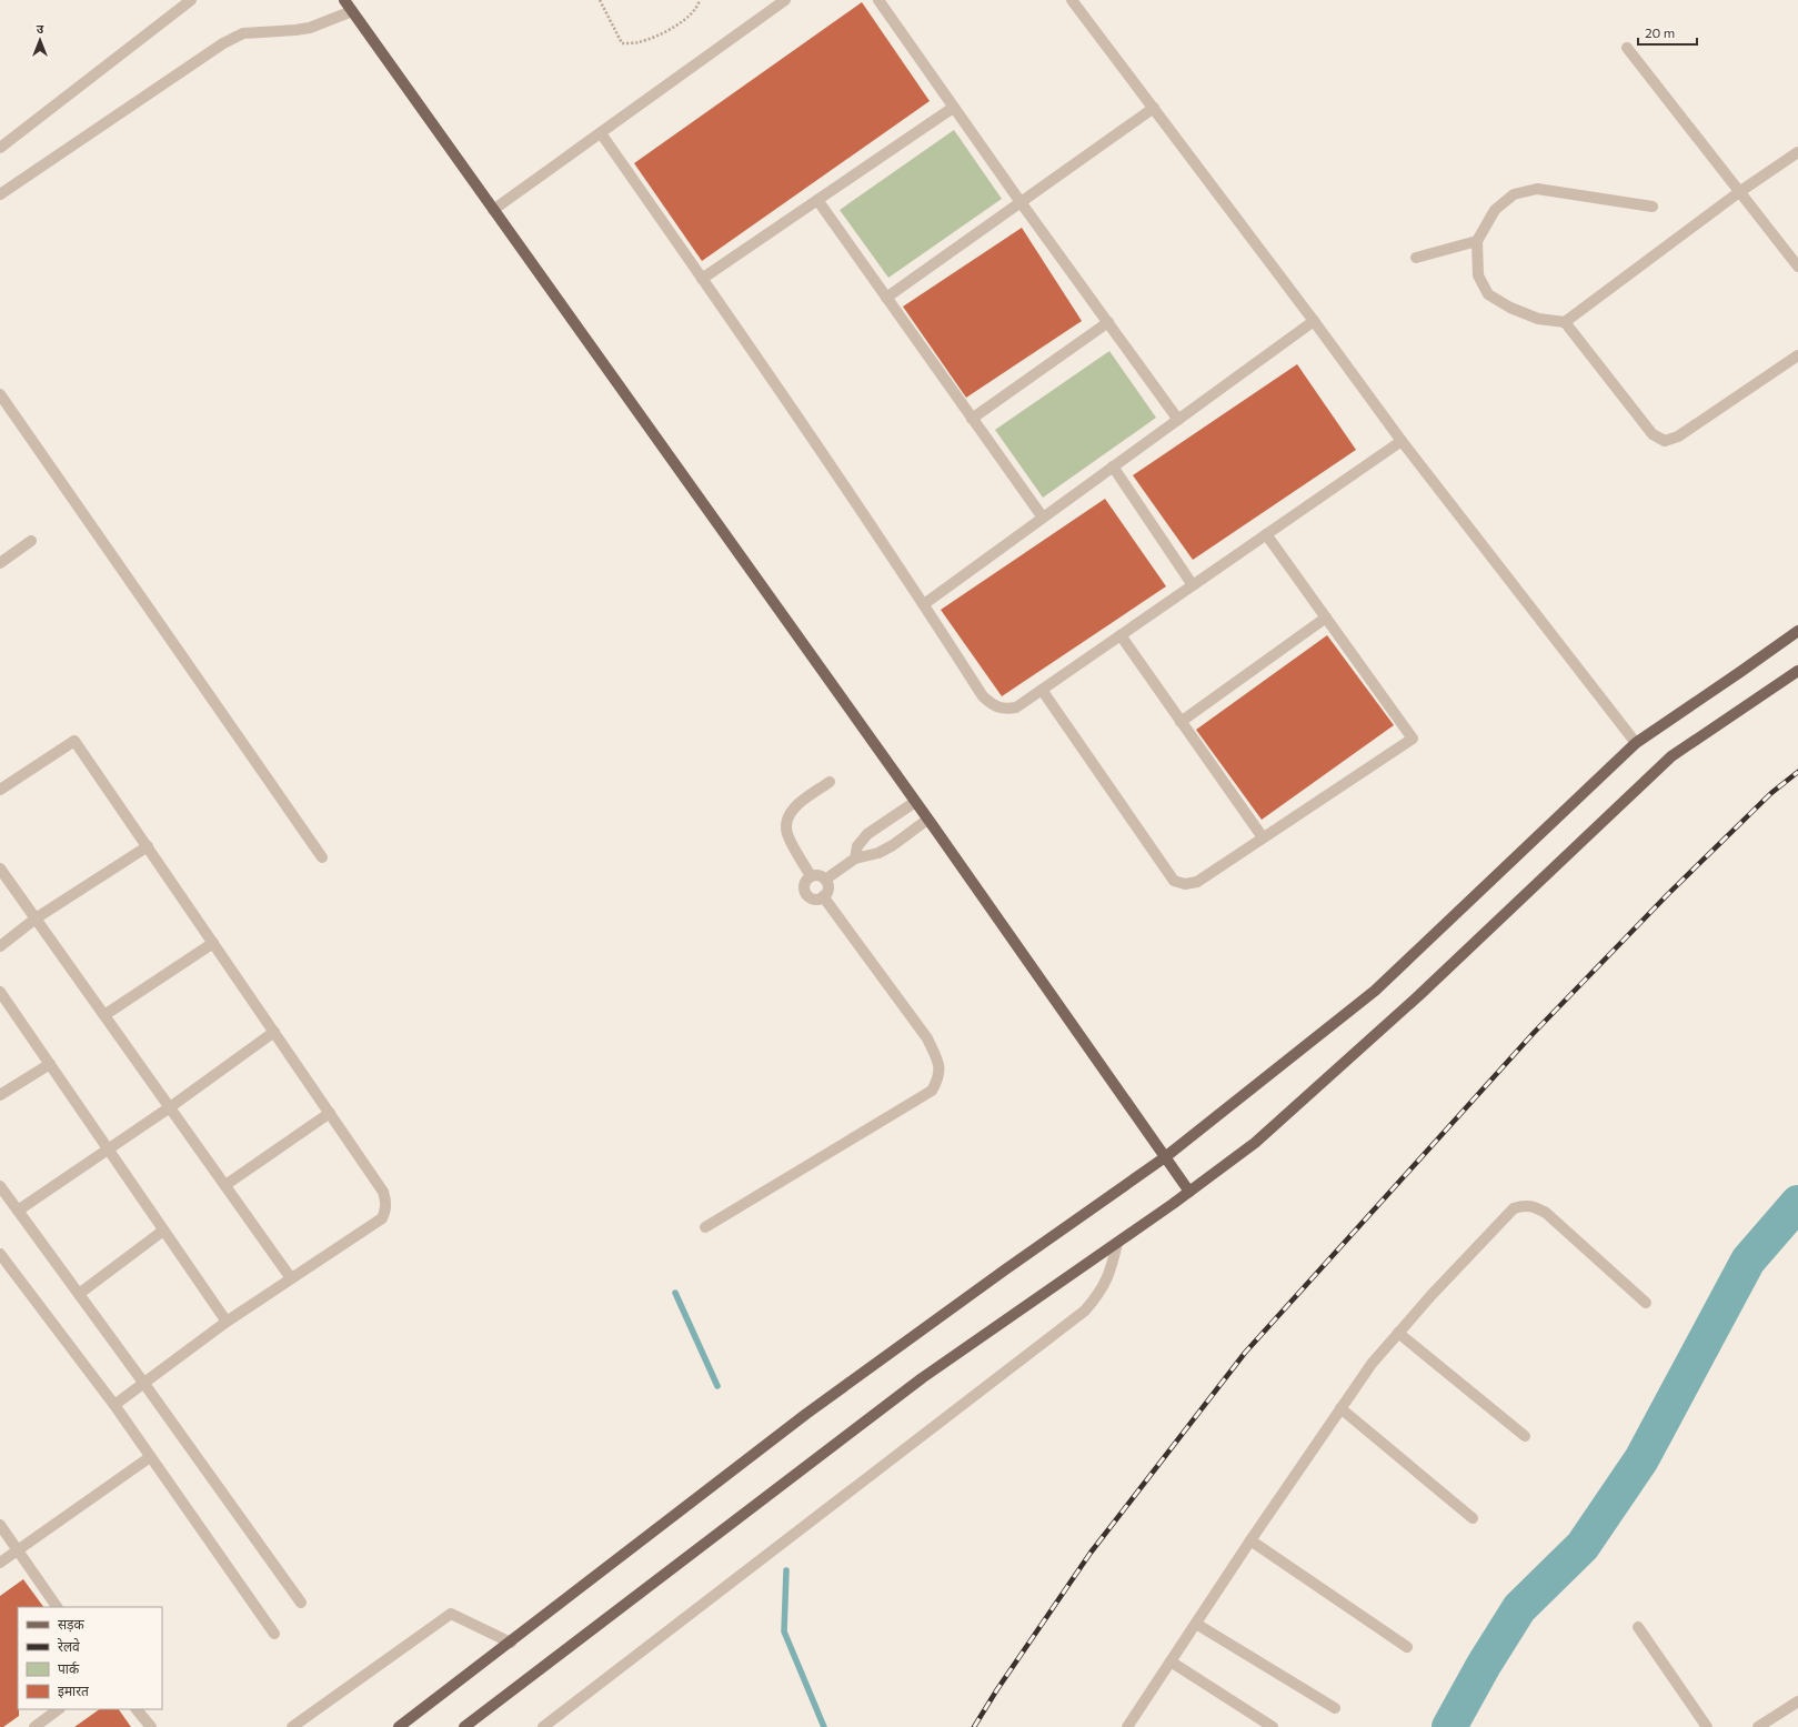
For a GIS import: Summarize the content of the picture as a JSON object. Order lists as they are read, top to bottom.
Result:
{
  "legend": [
    "सड़क",
    "रेलवे",
    "पार्क",
    "इमारत"
  ],
  "scale_bar": "20 m",
  "north": "top"
}
